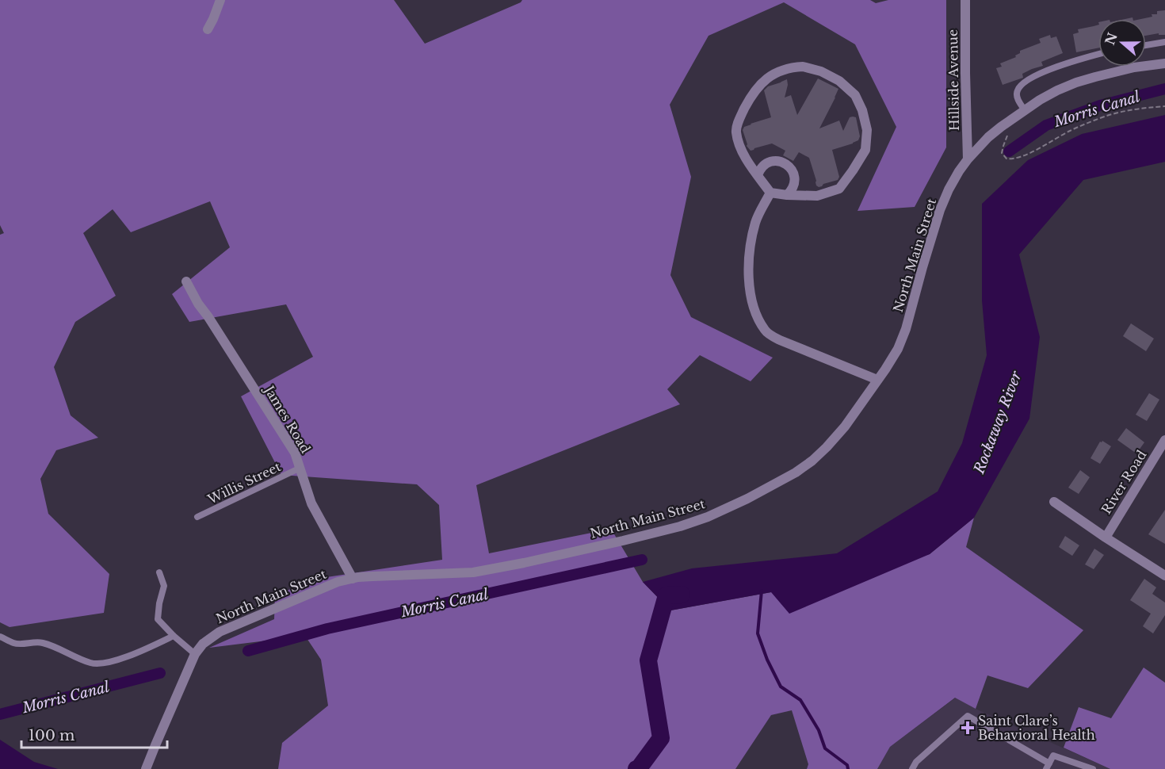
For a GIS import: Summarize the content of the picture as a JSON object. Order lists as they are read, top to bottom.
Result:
{
  "streets": {
    "street": [
      "Hillside Avenue",
      "North Main Street",
      "James Road",
      "River Road"
    ],
    "lane": ["Willis Street"]
  },
  "crossings": [
    ["Hillside Avenue", "North Main Street"],
    ["North Main Street", "James Road"],
    ["James Road", "Willis Street"]
  ],
  "water": ["Morris Canal", "Rockaway River"],
  "places": {
    "health": ["Saint Clare’s Behavioral Health"]
  },
  "scale_bar": "100 m",
  "north": "left"
}
